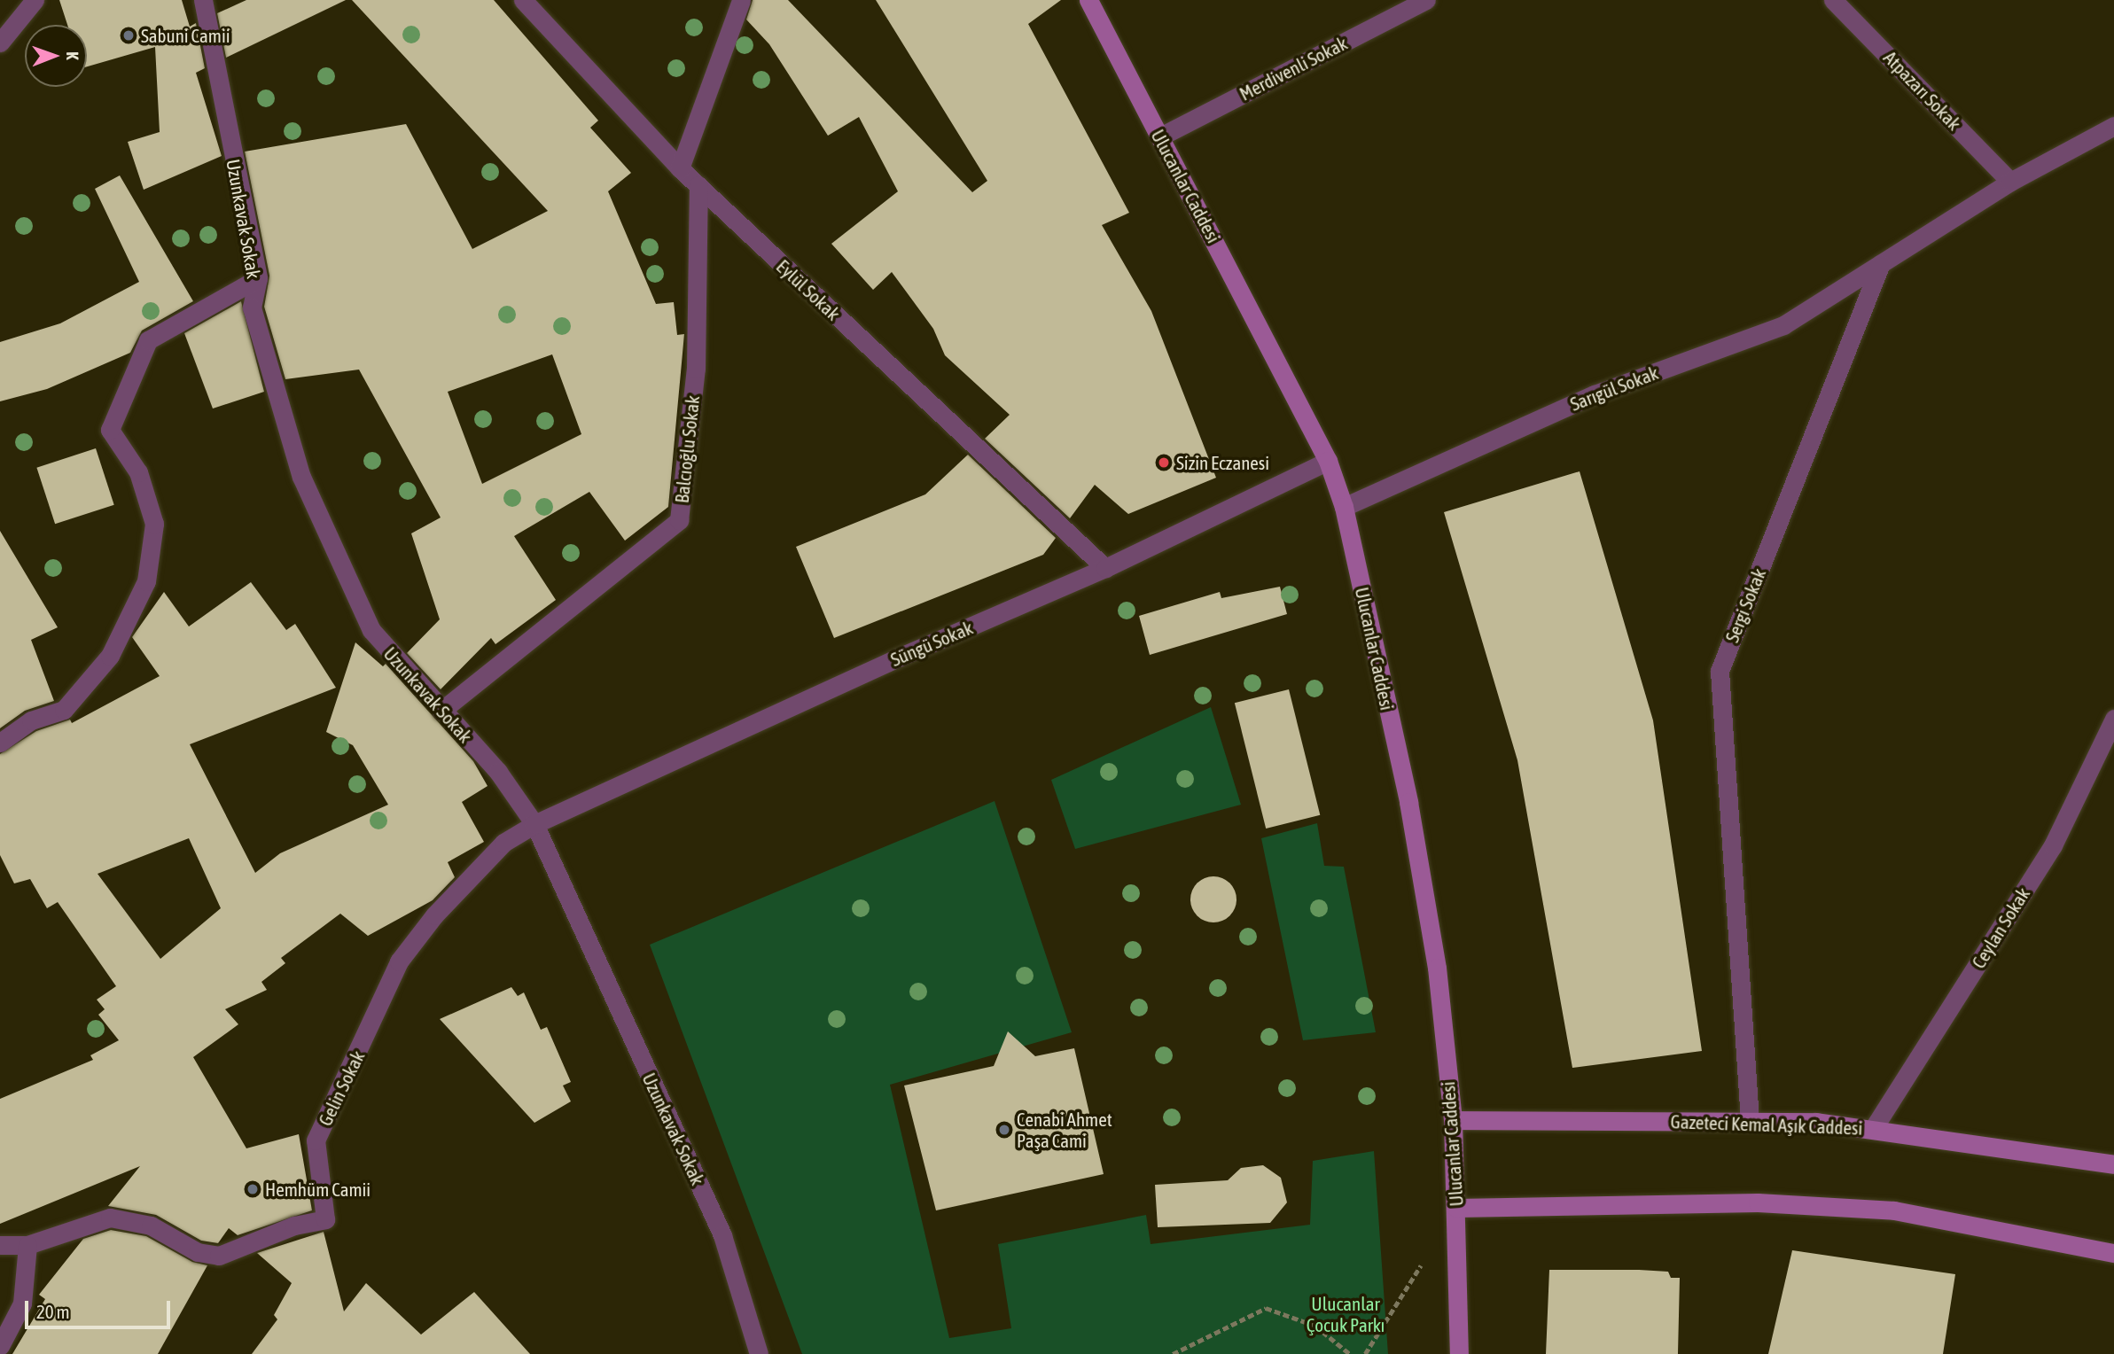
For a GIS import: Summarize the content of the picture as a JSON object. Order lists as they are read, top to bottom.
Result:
{
  "streets": {
    "main road": ["Ulucanlar Caddesi", "Gazeteci Kemal Aşık Caddesi"],
    "street": [
      "Merdivenli Sokak",
      "Atpazarı Sokak",
      "Uzunkavak Sokak",
      "Eylül Sokak",
      "Sarıgül Sokak",
      "Balcıoğlu Sokak",
      "Sergi Sokak",
      "Süngü Sokak",
      "Ceylan Sokak",
      "Gelin Sokak"
    ]
  },
  "crossings": [
    ["Merdivenli Sokak", "Ulucanlar Caddesi"],
    ["Ulucanlar Caddesi", "Sarıgül Sokak"],
    ["Ulucanlar Caddesi", "Süngü Sokak"],
    ["Ulucanlar Caddesi", "Gazeteci Kemal Aşık Caddesi"],
    ["Uzunkavak Sokak", "Balcıoğlu Sokak"],
    ["Uzunkavak Sokak", "Süngü Sokak"],
    ["Uzunkavak Sokak", "Gelin Sokak"],
    ["Eylül Sokak", "Balcıoğlu Sokak"],
    ["Eylül Sokak", "Süngü Sokak"],
    ["Sarıgül Sokak", "Sergi Sokak"],
    ["Sergi Sokak", "Gazeteci Kemal Aşık Caddesi"],
    ["Süngü Sokak", "Gelin Sokak"],
    ["Ceylan Sokak", "Gazeteci Kemal Aşık Caddesi"]
  ],
  "parks": ["Ulucanlar Çocuk Parkı"],
  "places": [
    "Sabuni Camii",
    "Sizin Eczanesi",
    "Cenabi Ahmet Paşa Cami",
    "Hemhüm Camii"
  ],
  "scale_bar": "20 m",
  "north": "right"
}
